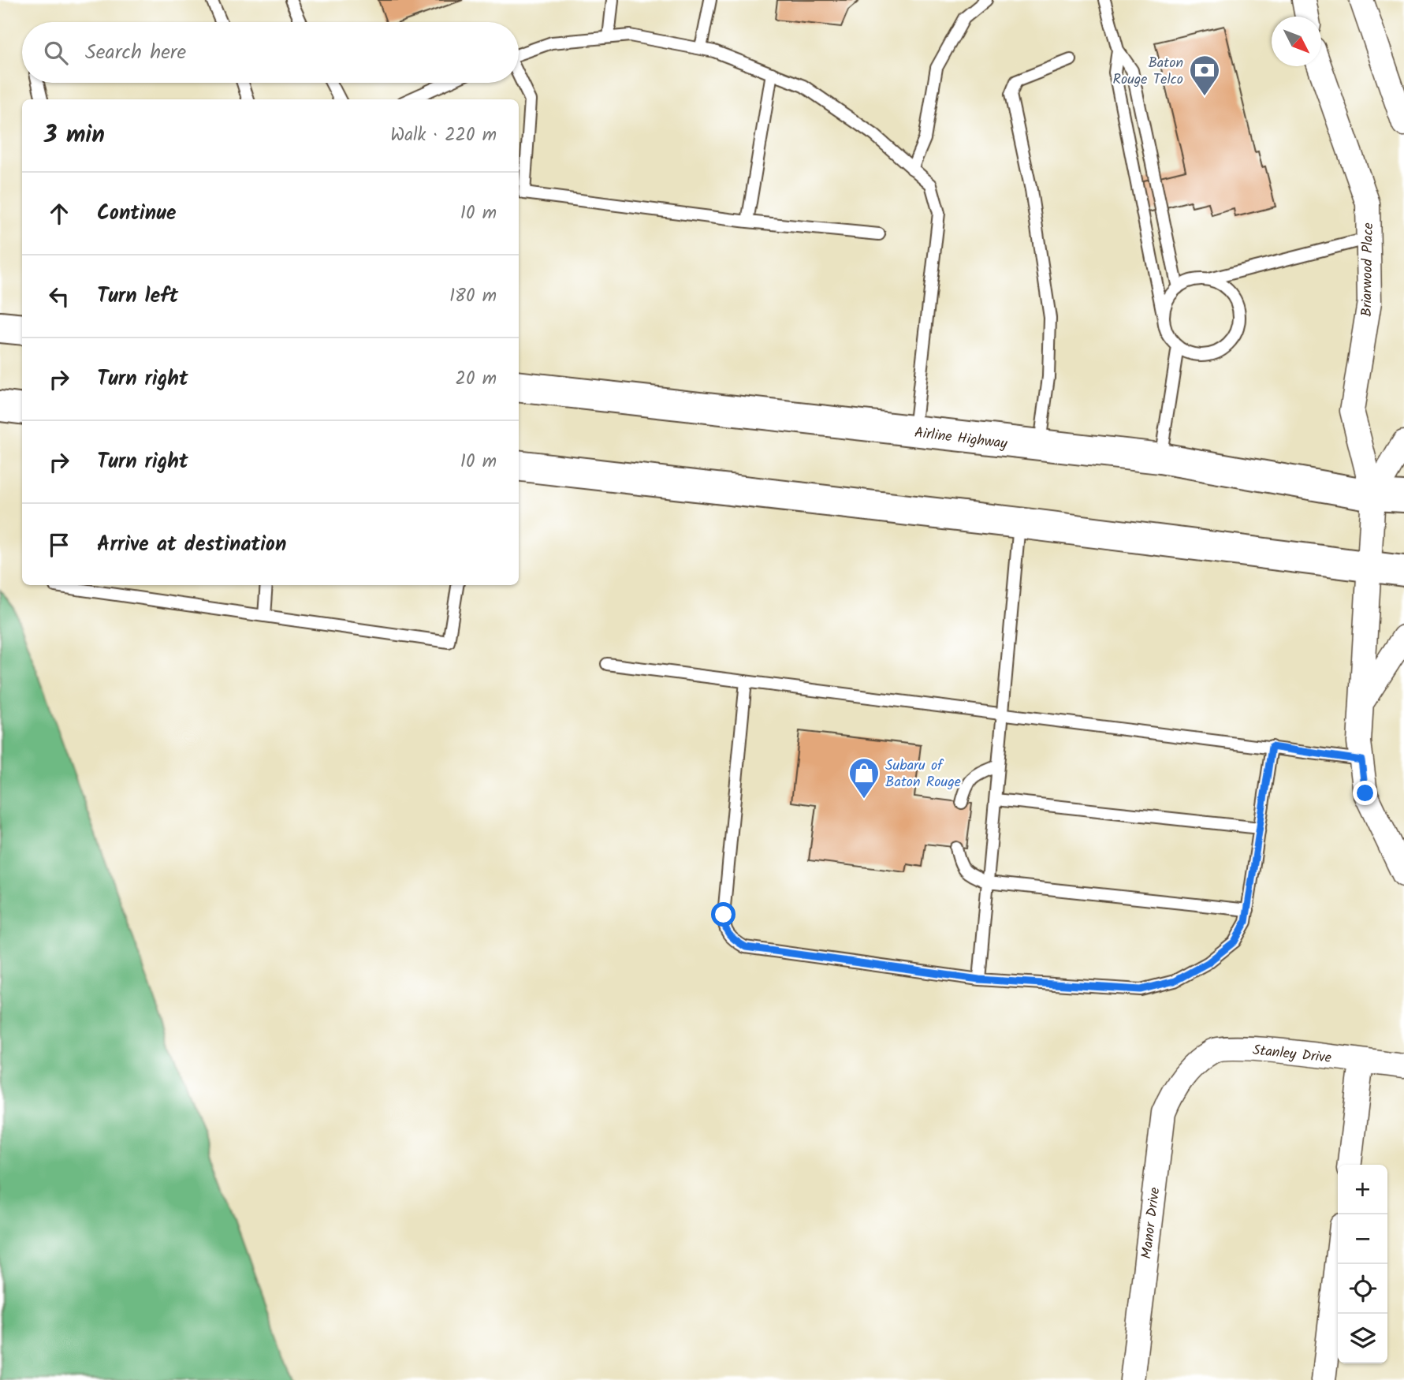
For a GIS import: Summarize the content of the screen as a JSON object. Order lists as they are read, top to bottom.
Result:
{
  "streets": {
    "highway": ["Airline Highway"],
    "street": ["Briarwood Place", "Stanley Drive", "Manor Drive"]
  },
  "crossings": [
    ["Briarwood Place", "Airline Highway"],
    ["Stanley Drive", "Manor Drive"]
  ],
  "places": {
    "bank": ["Baton Rouge Telco"],
    "shop": ["Subaru of Baton Rouge"]
  },
  "north": "bottom right",
  "page": {
    "search": "Search here",
    "heading": ["3 min", "Walk · 220 m"],
    "list": [
      ["Continue", "10 m"],
      ["Turn left", "180 m"],
      ["Turn right", "20 m"],
      ["Turn right", "10 m"],
      "Arrive at destination"
    ],
    "map_buttons": ["+", "−"]
  }
}
